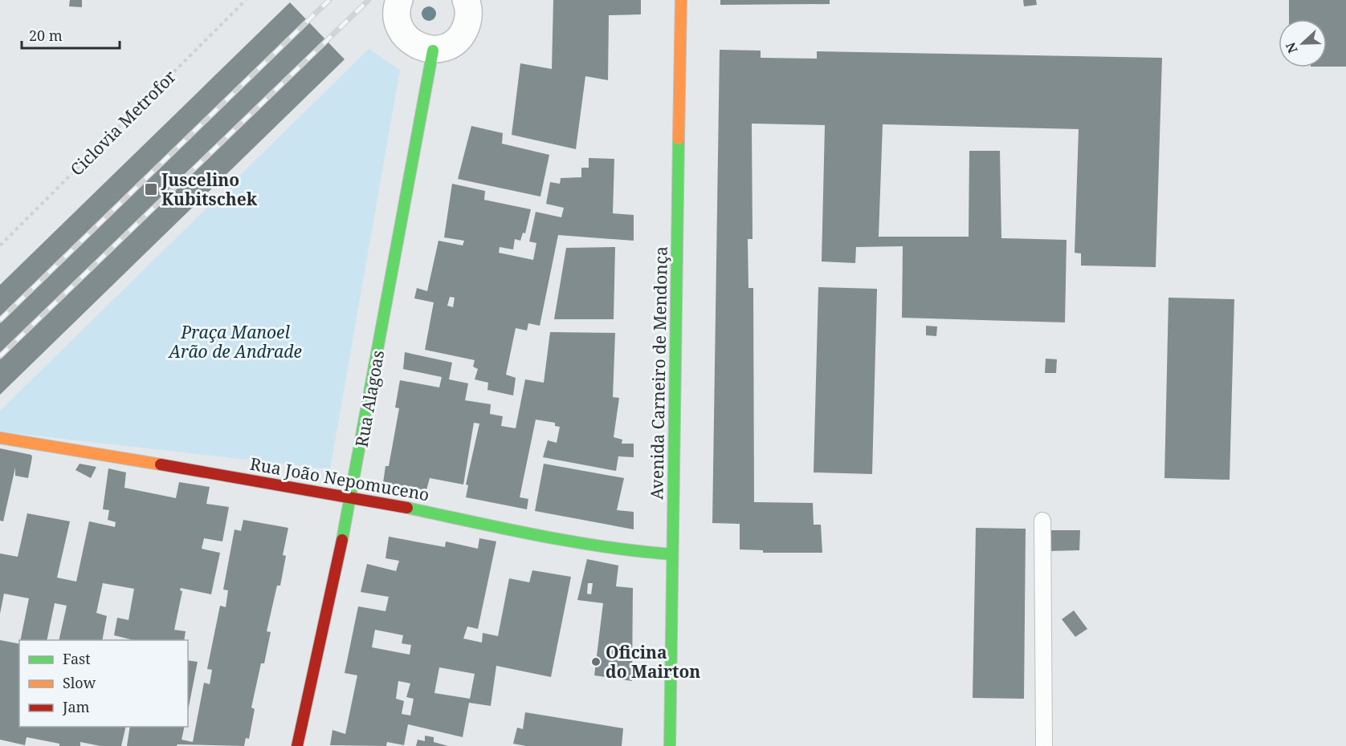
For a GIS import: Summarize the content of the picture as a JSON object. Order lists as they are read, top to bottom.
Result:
{
  "streets": {
    "street": ["Avenida Carneiro de Mendonça", "Rua Alagoas", "Rua João Nepomuceno"],
    "path": ["Ciclovia Metrofor"]
  },
  "crossings": [
    ["Avenida Carneiro de Mendonça", "Rua João Nepomuceno"],
    ["Rua Alagoas", "Rua João Nepomuceno"]
  ],
  "parks": ["Praça Manoel Arão de Andrade"],
  "places": {
    "transit": ["Juscelino Kubitschek"],
    "other": ["Oficina do Mairton"]
  },
  "legend": ["Fast", "Slow", "Jam"],
  "scale_bar": "20 m",
  "north": "left"
}
